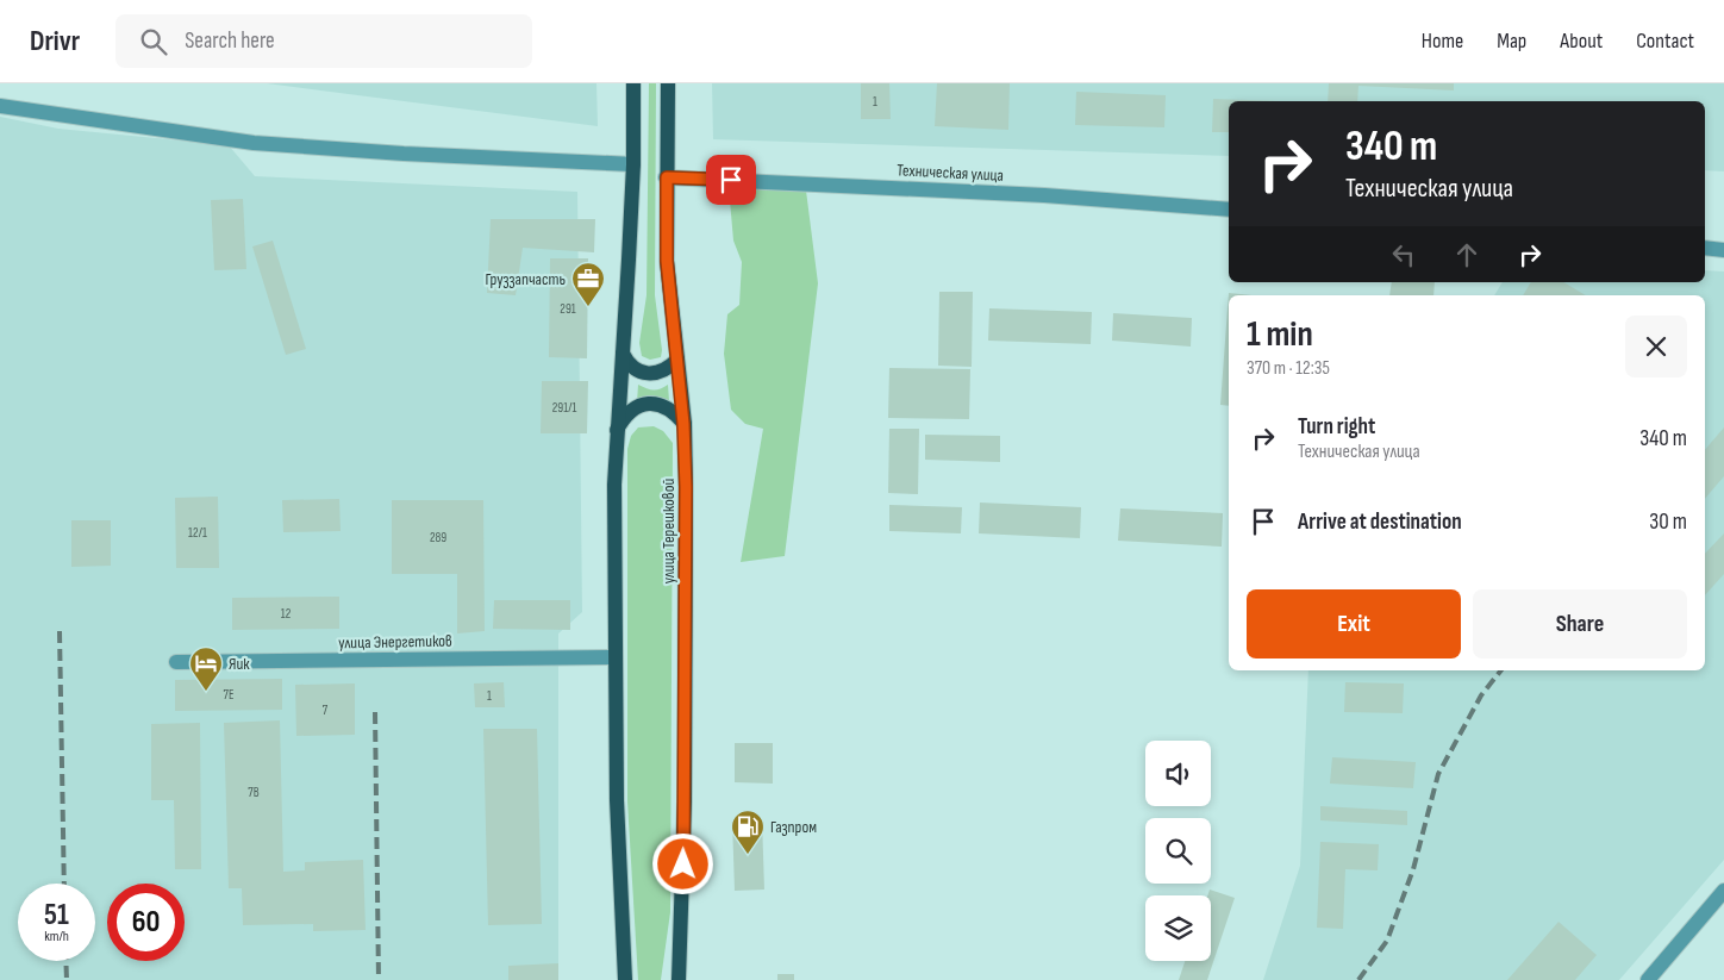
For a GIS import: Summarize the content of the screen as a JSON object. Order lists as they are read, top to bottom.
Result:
{
  "streets": {
    "main road": ["улица Терешковой"],
    "street": ["Техническая улица", "улица Энергетиков"]
  },
  "crossings": [
    ["Техническая улица", "улица Терешковой"]
  ],
  "places": {
    "office": ["Груззапчасть"],
    "hotel": ["Яик"],
    "fuel station": ["Газпром"]
  },
  "house_numbers": [
    "1",
    "291",
    "291/1",
    "12/1",
    "289",
    "12",
    "7Е",
    "1",
    "7",
    "7В"
  ],
  "page": {
    "header": "Drivr",
    "search": "Search here",
    "nav": [
      "Home",
      "Map",
      "About",
      "Contact"
    ],
    "turn": ["340 m", "Техническая улица"],
    "heading": ["1 min", "370 m · 12:35"],
    "list": [
      {
        "name": "Turn right",
        "note": "Техническая улица",
        "value": "340 m"
      },
      {
        "name": "Arrive at destination",
        "value": "30 m"
      }
    ],
    "buttons": ["Exit", "Share"],
    "speed": "51 km/h",
    "limit": "60"
  }
}
